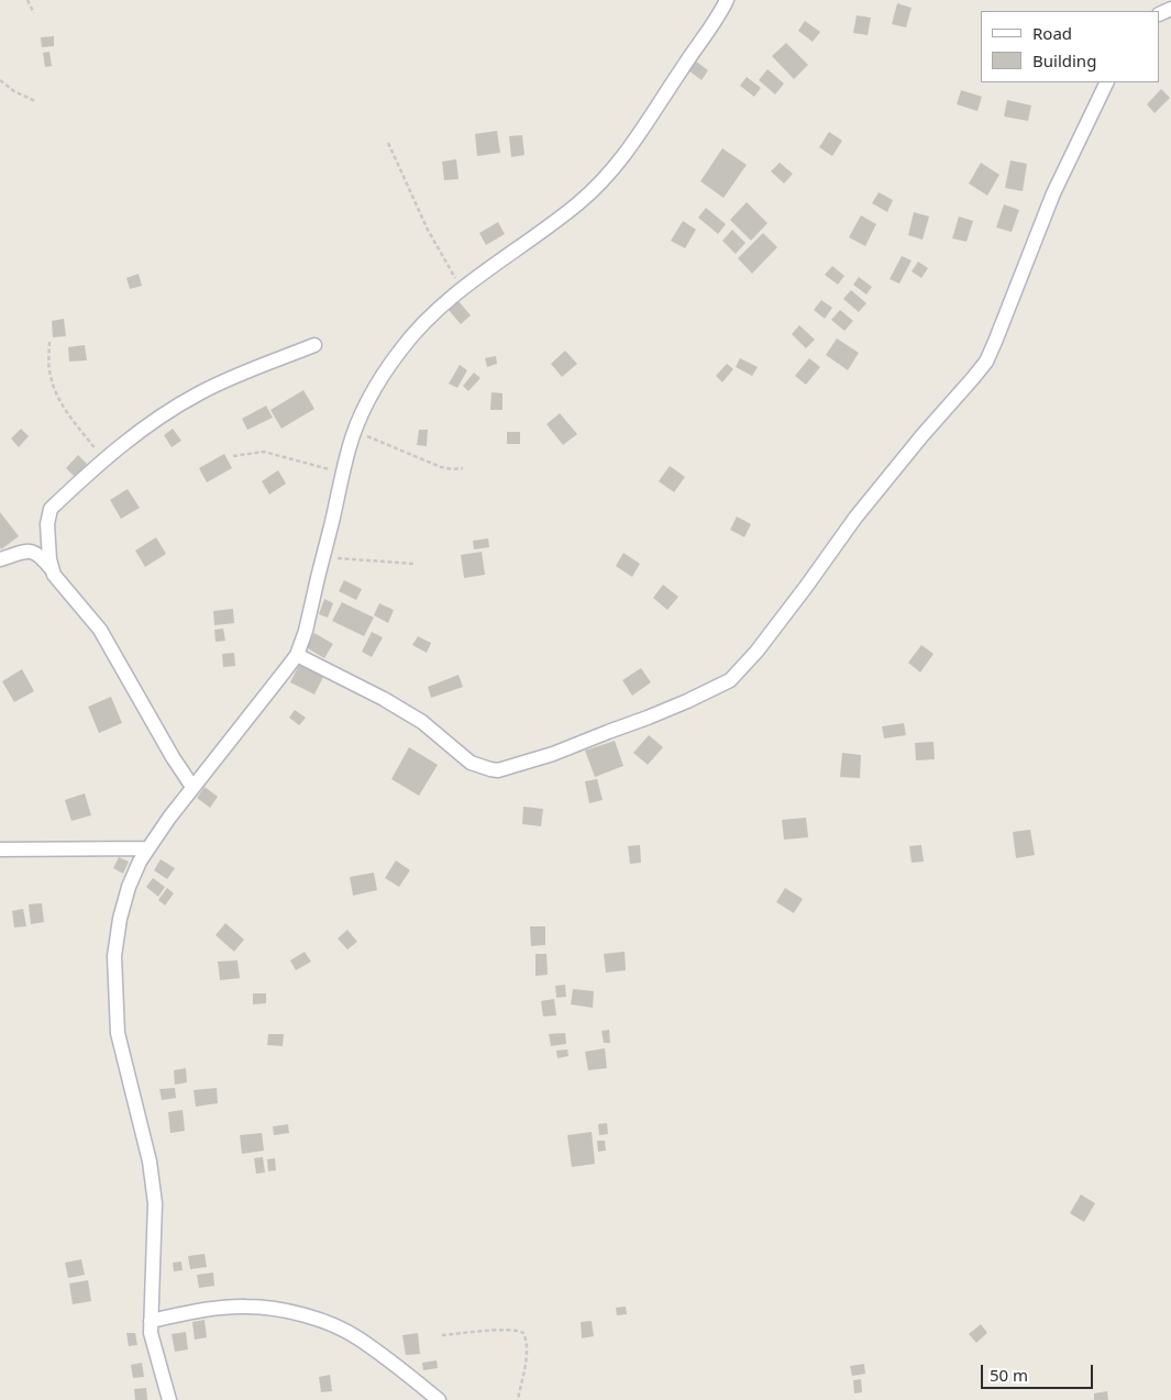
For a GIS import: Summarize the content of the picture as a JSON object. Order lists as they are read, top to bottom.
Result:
{
  "legend": ["Road", "Building"],
  "scale_bar": "50 m"
}
